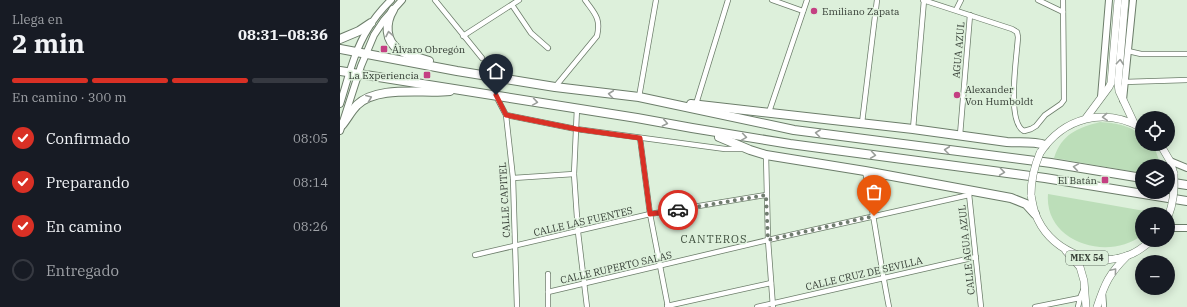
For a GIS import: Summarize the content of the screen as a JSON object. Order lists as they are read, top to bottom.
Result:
{
  "streets": {
    "main road": ["MEX 54"],
    "street": [
      "AGUA AZUL",
      "CALLE CAPITEL",
      "CALLE LAS FUENTES",
      "CALLE AGUA AZUL",
      "CALLE RUPERTO SALAS",
      "CALLE CRUZ DE SEVILLA"
    ]
  },
  "crossings": [
    ["CALLE CAPITEL", "CALLE LAS FUENTES"],
    ["CALLE AGUA AZUL", "CALLE RUPERTO SALAS"],
    ["CALLE AGUA AZUL", "CALLE CRUZ DE SEVILLA"]
  ],
  "districts": ["CANTEROS"],
  "places": {
    "other": ["Emiliano Zapata", "Alexander Von Humboldt"],
    "transit": ["Álvaro Obregón", "La Experiencia", "El Batán"]
  },
  "page": {
    "heading": ["2 min", "Llega en", "08:31–08:36"],
    "bar": "En camino · 300 m",
    "map_buttons": ["+", "−"],
    "list": [
      ["Confirmado", "08:05"],
      ["Preparando", "08:14"],
      ["En camino", "08:26"],
      "Entregado"
    ]
  }
}
